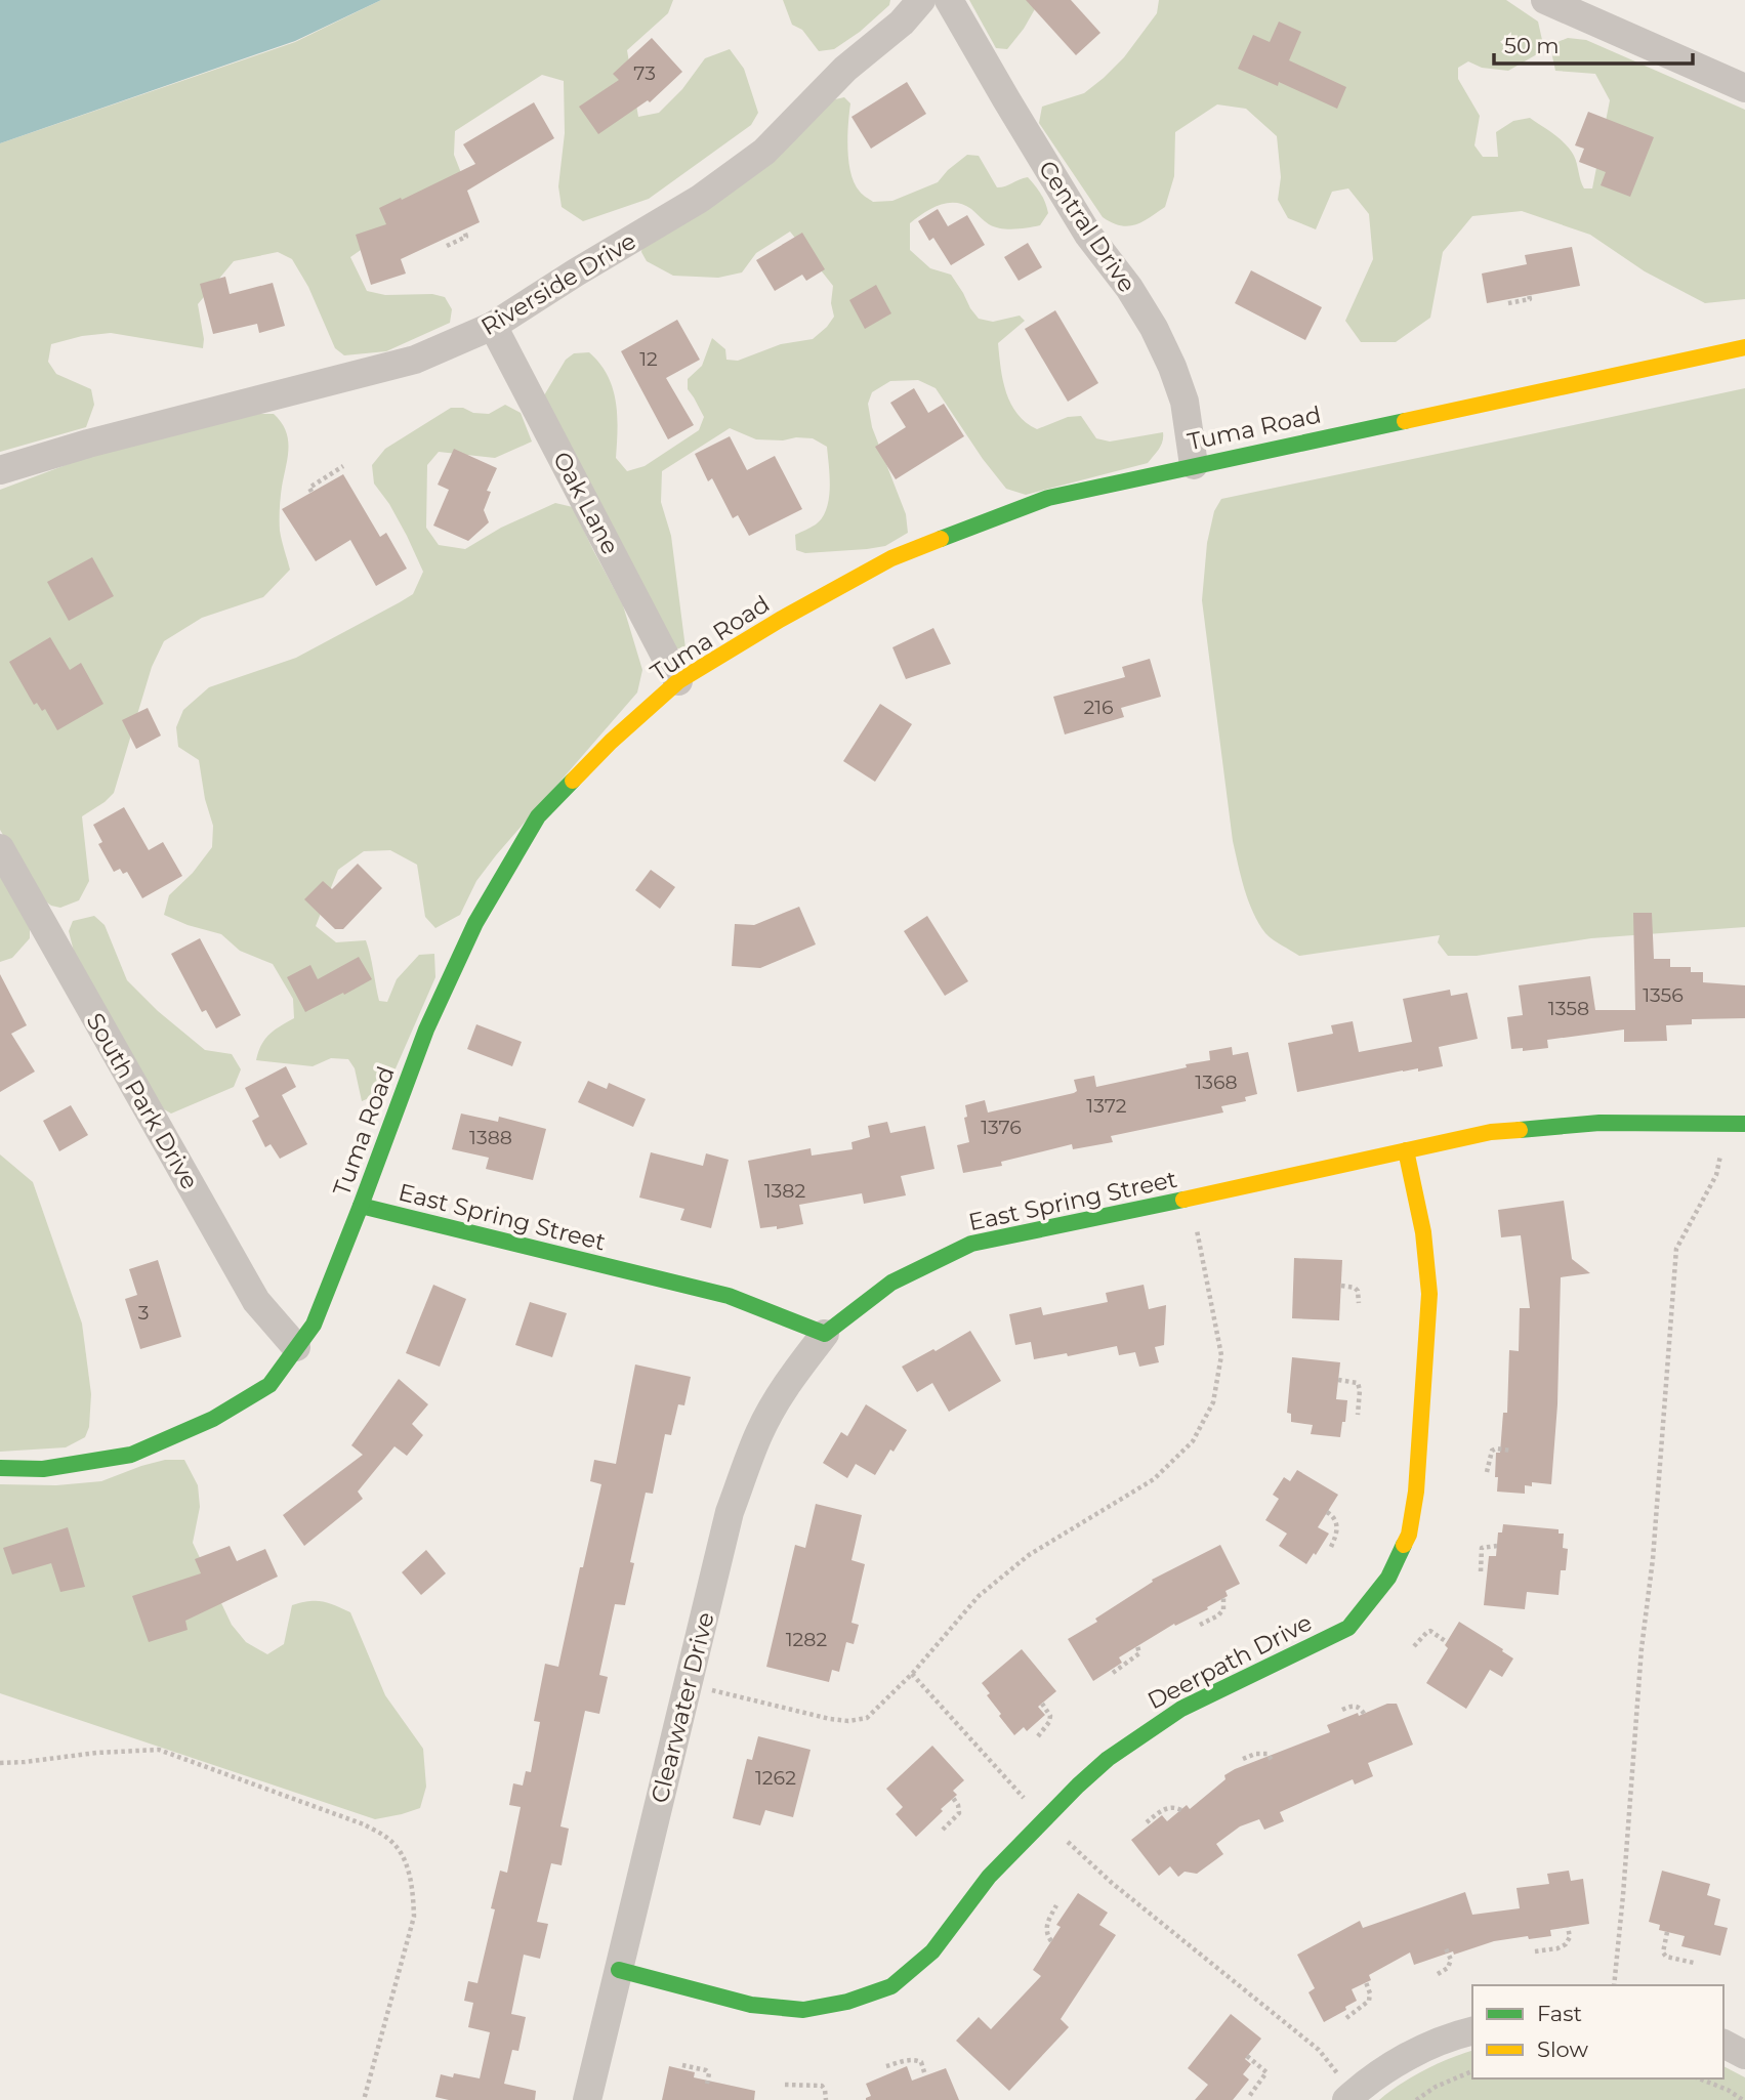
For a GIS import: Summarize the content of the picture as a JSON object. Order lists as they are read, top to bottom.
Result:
{
  "streets": {
    "street": [
      "Central Drive",
      "Riverside Drive",
      "Tuma Road",
      "Oak Lane",
      "South Park Drive",
      "East Spring Street",
      "Deerpath Drive",
      "Clearwater Drive"
    ]
  },
  "crossings": [
    ["Central Drive", "Tuma Road"],
    ["Riverside Drive", "Oak Lane"],
    ["Tuma Road", "Oak Lane"],
    ["Tuma Road", "South Park Drive"],
    ["Tuma Road", "East Spring Street"],
    ["East Spring Street", "Deerpath Drive"],
    ["East Spring Street", "Clearwater Drive"],
    ["Deerpath Drive", "Clearwater Drive"]
  ],
  "house_numbers": [
    "73",
    "12",
    "216",
    "1356",
    "1358",
    "1368",
    "1372",
    "1376",
    "1388",
    "1382",
    "3",
    "1282",
    "1262"
  ],
  "legend": ["Fast", "Slow"],
  "scale_bar": "50 m"
}
